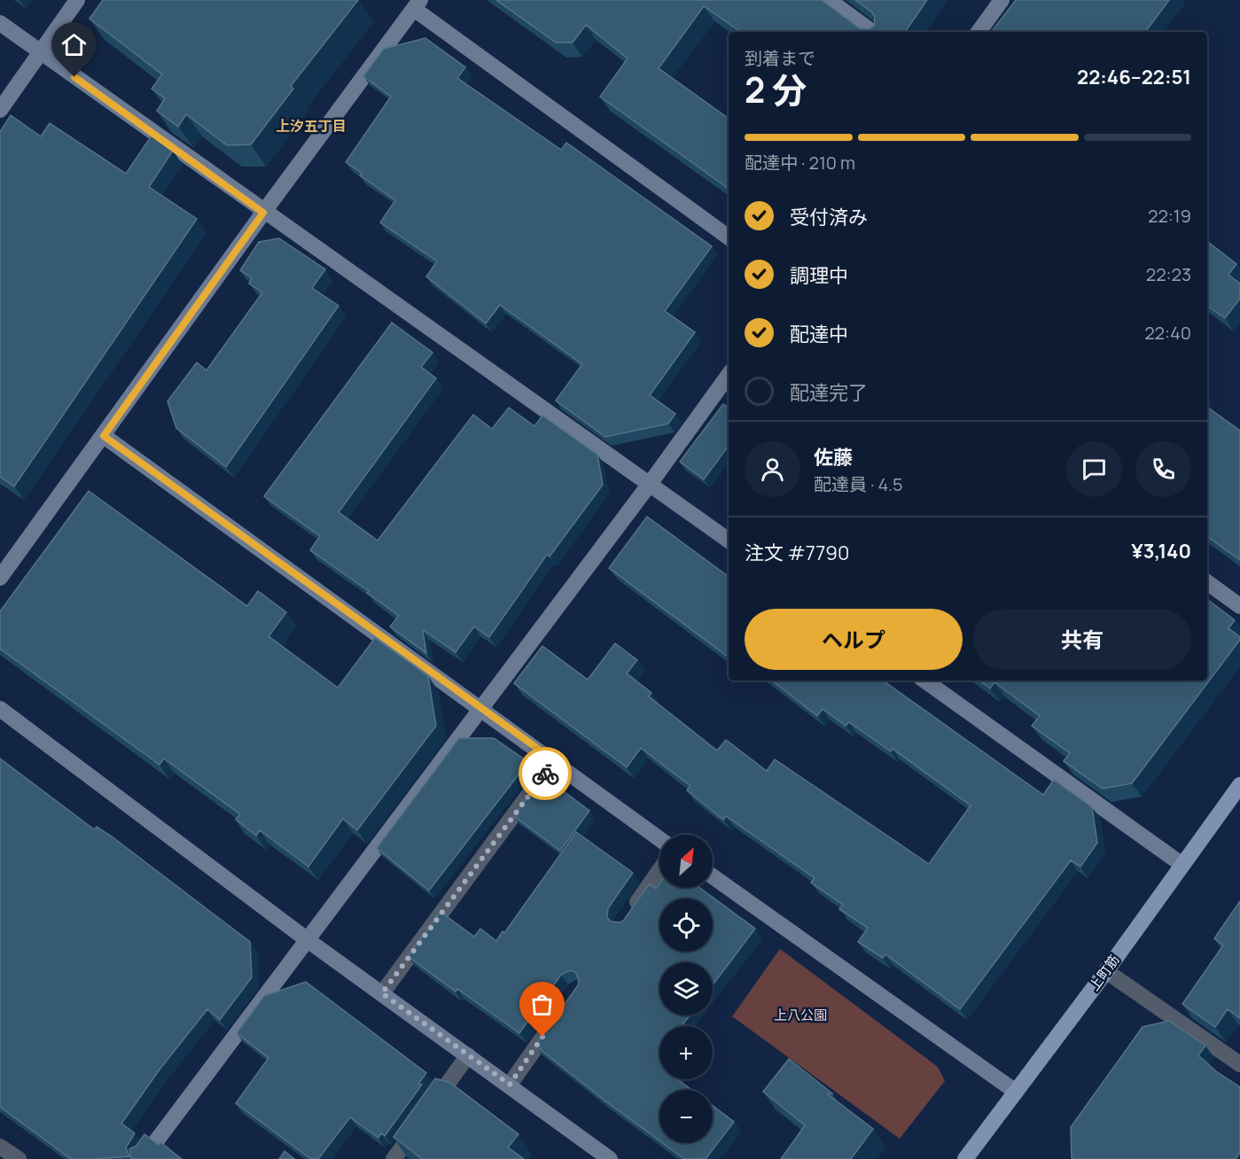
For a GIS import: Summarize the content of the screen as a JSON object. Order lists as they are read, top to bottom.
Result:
{
  "streets": {
    "main road": ["上町筋"]
  },
  "districts": ["上汐五丁目"],
  "parks": ["上八公園"],
  "north": "top right",
  "page": {
    "heading": ["2 分", "到着まで", "22:46–22:51"],
    "panel": [
      "佐藤",
      "配達員 · 4.5",
      "注文 #7790",
      "¥3,140"
    ],
    "bar": "配達中 · 210 m",
    "list": [
      ["受付済み", "22:19"],
      ["調理中", "22:23"],
      ["配達中", "22:40"],
      "配達完了"
    ],
    "buttons": ["ヘルプ", "共有"],
    "map_buttons": ["+", "−"]
  }
}
